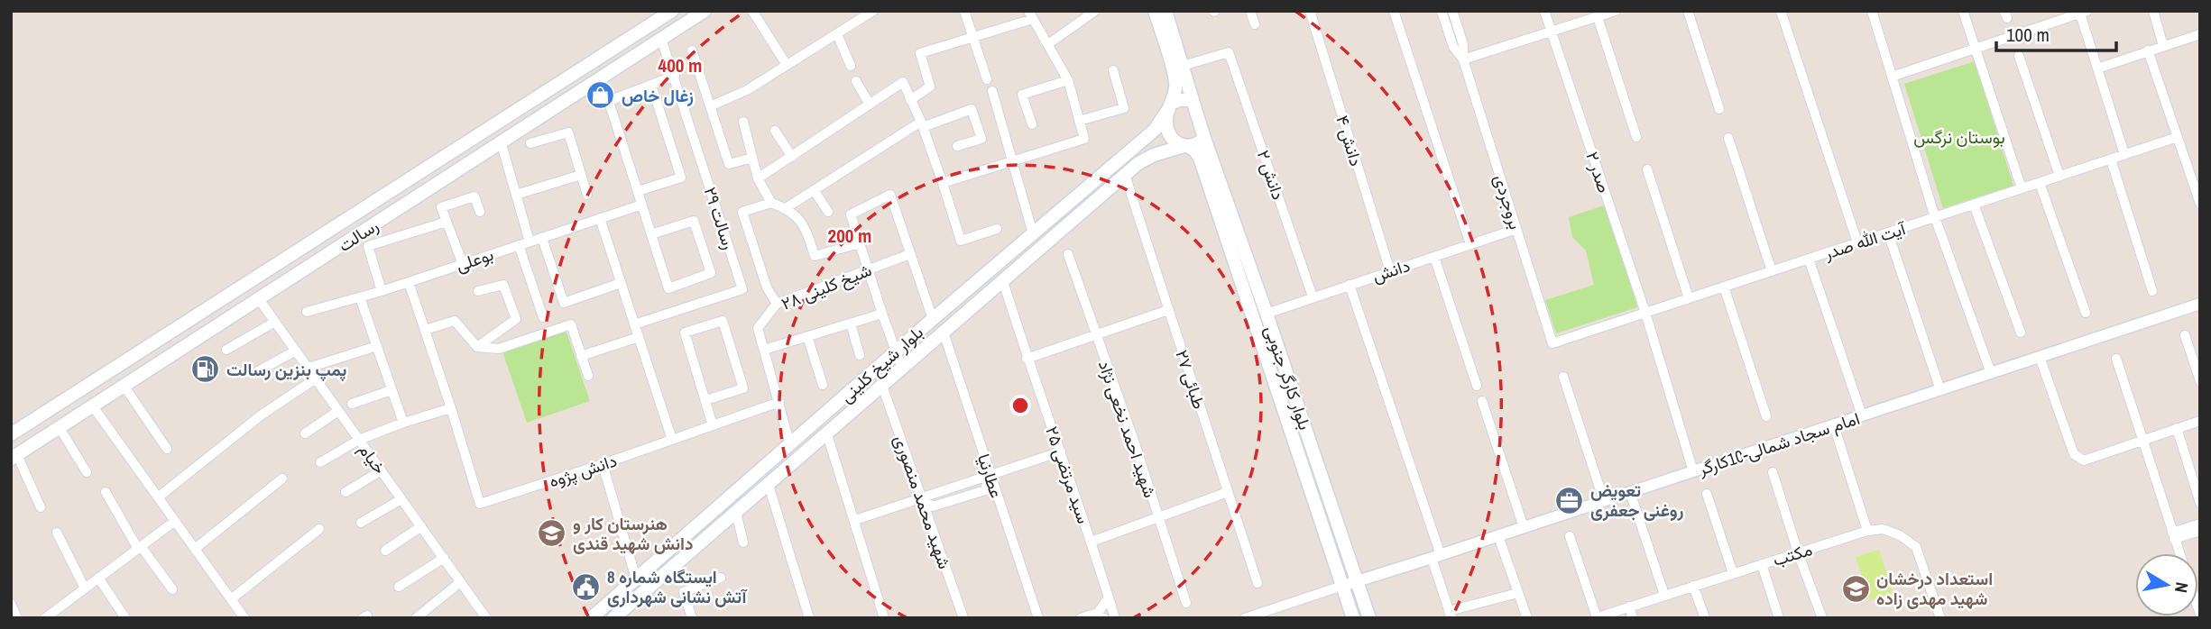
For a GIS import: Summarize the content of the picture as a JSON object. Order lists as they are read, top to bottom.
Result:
{
  "streets": {
    "main road": ["رسالت", "بلوار شیخ کلینی", "بلوار کارگر جنوبی"],
    "street": [
      "دانش ۴",
      "صدر ۲",
      "دانش ۲",
      "بروجردی",
      "رسالت ۲۹",
      "آیت الله صدر",
      "بوعلی",
      "دانش",
      "شیخ کلینی ۲۸",
      "طبائی ۲۷",
      "شهید احمد نخعی نژاد",
      "امام سجاد شمالی-10کارگر",
      "خیام",
      "دانش پژوه",
      "۲۵ سید مرتضی",
      "عطارنیا",
      "شهید محمد منصوری",
      "مکتب"
    ]
  },
  "crossings": [
    ["دانش ۴", "دانش"],
    ["صدر ۲", "آیت الله صدر"],
    ["صدر ۲", "امام سجاد شمالی-10کارگر"],
    ["دانش ۲", "دانش"],
    ["بروجردی", "آیت الله صدر"],
    ["بروجردی", "دانش"],
    ["رسالت ۲۹", "رسالت"],
    ["رسالت", "خیام"],
    ["دانش", "بلوار کارگر جنوبی"],
    ["شیخ کلینی ۲۸", "بلوار شیخ کلینی"],
    ["شیخ کلینی ۲۸", "دانش پژوه"],
    ["بلوار شیخ کلینی", "بلوار کارگر جنوبی"],
    ["بلوار شیخ کلینی", "طبائی ۲۷"],
    ["بلوار شیخ کلینی", "۲۵ سید مرتضی"],
    ["بلوار شیخ کلینی", "عطارنیا"],
    ["بلوار شیخ کلینی", "شهید محمد منصوری"],
    ["بلوار کارگر جنوبی", "امام سجاد شمالی-10کارگر"]
  ],
  "parks": ["بوستان نرگس"],
  "places": {
    "shop": ["زغال خاص"],
    "fuel station": ["پمپ بنزین رسالت"],
    "office": ["تعویض روغنی جعفری"],
    "school or university": ["هنرستان کار و دانش شهید قندی", "استعداد درخشان شهید مهدی زاده"],
    "public building": ["ایستگاه شماره 8 آتش نشانی شهرداری"]
  },
  "scale_bar": "100 m",
  "north": "right",
  "rings": ["400 m", "200 m"]
}
